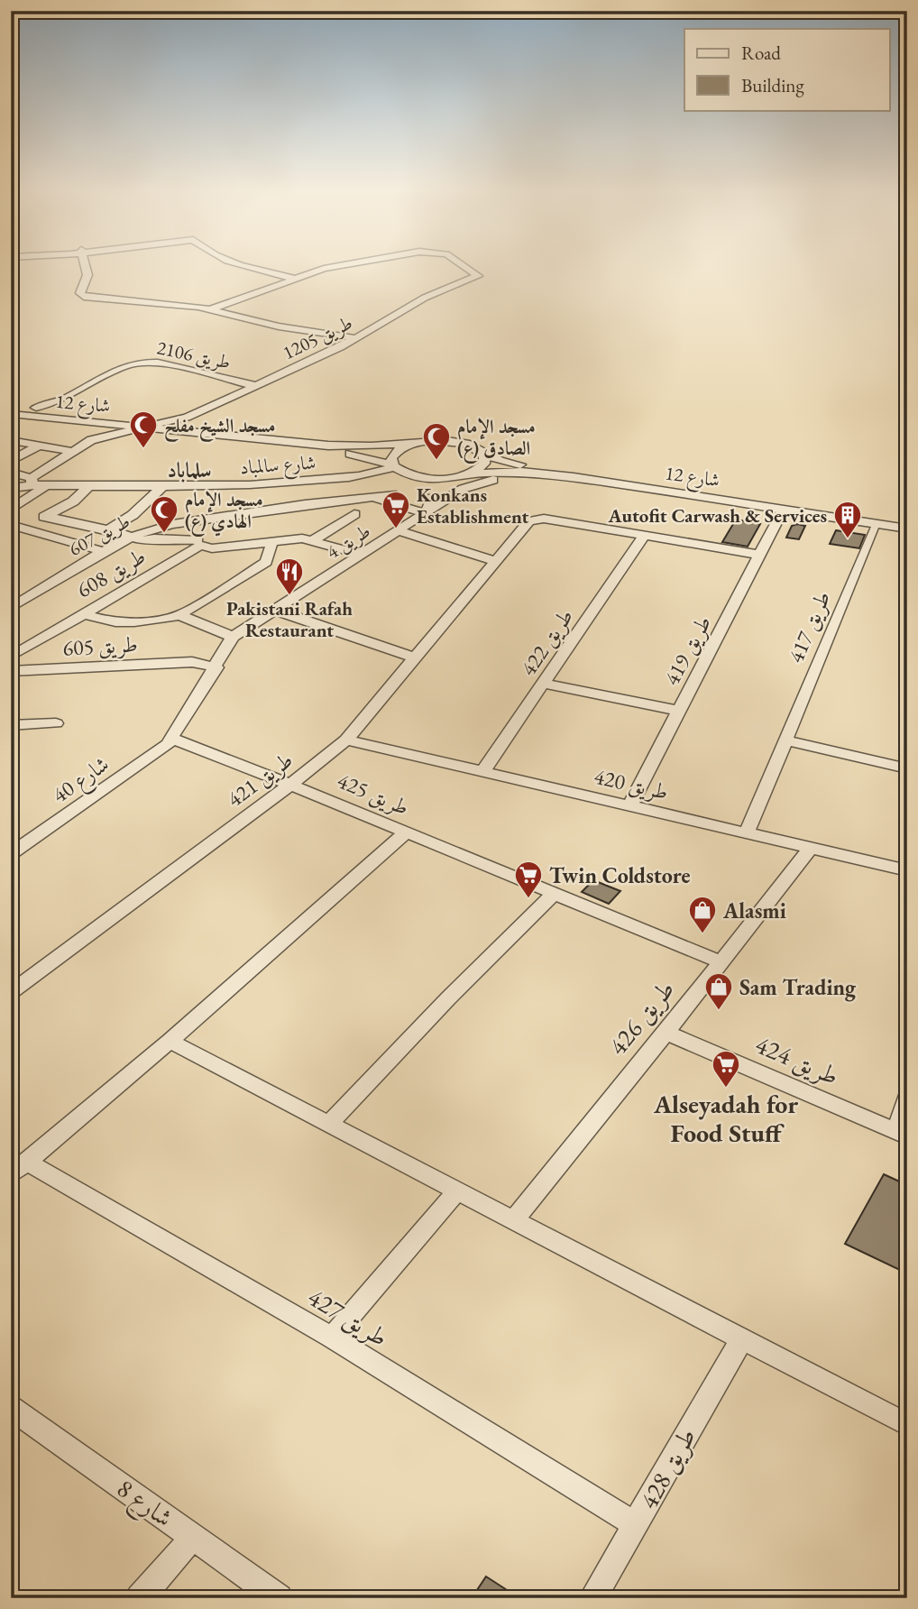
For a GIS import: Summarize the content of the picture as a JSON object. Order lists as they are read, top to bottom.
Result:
{
  "streets": {
    "street": [
      "طريق 1205",
      "طريق 2106",
      "شارع 12",
      "شارع سالمباد",
      "طريق 607",
      "طريق 4",
      "طريق 608",
      "طريق 417",
      "طريق 422",
      "طريق 605",
      "طريق 419",
      "شارع 40",
      "طريق 421",
      "طريق 420",
      "طريق 425",
      "طريق 426",
      "طريق 424",
      "طريق 427",
      "طريق 428",
      "شارع 8"
    ]
  },
  "crossings": [
    ["طريق 1205", "طريق 2106"],
    ["شارع 12", "شارع سالمباد"],
    ["شارع سالمباد", "طريق 607"],
    ["طريق 607", "طريق 4"],
    ["طريق 4", "طريق 605"],
    ["طريق 4", "شارع 40"],
    ["طريق 4", "طريق 425"],
    ["طريق 608", "طريق 605"],
    ["طريق 417", "طريق 420"],
    ["طريق 422", "طريق 421"],
    ["طريق 422", "طريق 420"],
    ["طريق 419", "طريق 420"],
    ["شارع 40", "طريق 425"],
    ["طريق 421", "طريق 420"],
    ["طريق 421", "طريق 425"],
    ["طريق 420", "طريق 426"],
    ["طريق 425", "طريق 426"],
    ["طريق 425", "طريق 427"],
    ["طريق 426", "طريق 424"],
    ["طريق 427", "طريق 428"]
  ],
  "districts": ["سلماباد"],
  "places": {
    "mosque": ["مسجد الشيخ مفلح", "مسجد الإمام الصادق (ع)", "مسجد الإمام الهادي (ع)"],
    "supermarket": ["Konkans Establishment", "Twin Coldstore", "Alseyadah for Food Stuff"],
    "building": ["Autofit Carwash & Services"],
    "restaurant": ["Pakistani Rafah Restaurant"],
    "shop": ["Alasmi", "Sam Trading"]
  },
  "legend": ["Road", "Building"]
}
